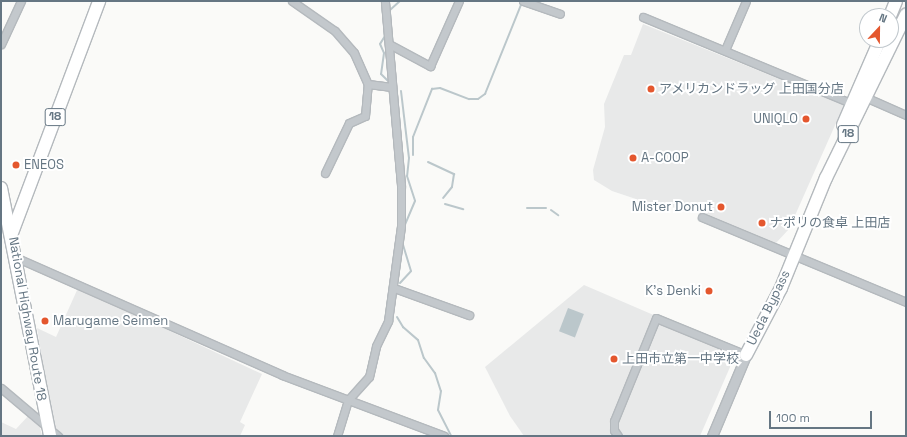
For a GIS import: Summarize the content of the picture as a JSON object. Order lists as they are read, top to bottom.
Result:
{
  "streets": {
    "highway": ["18", "Ueda Bypass", "National Highway Route 18"]
  },
  "places": [
    "アメリカンドラッグ 上田国分店",
    "UNIQLO",
    "A-COOP",
    "ENEOS",
    "Mister Donut",
    "ナポリの食卓 上田店",
    "K's Denki",
    "Marugame Seimen",
    "上田市立第一中学校"
  ],
  "scale_bar": "100 m",
  "north": "top"
}
